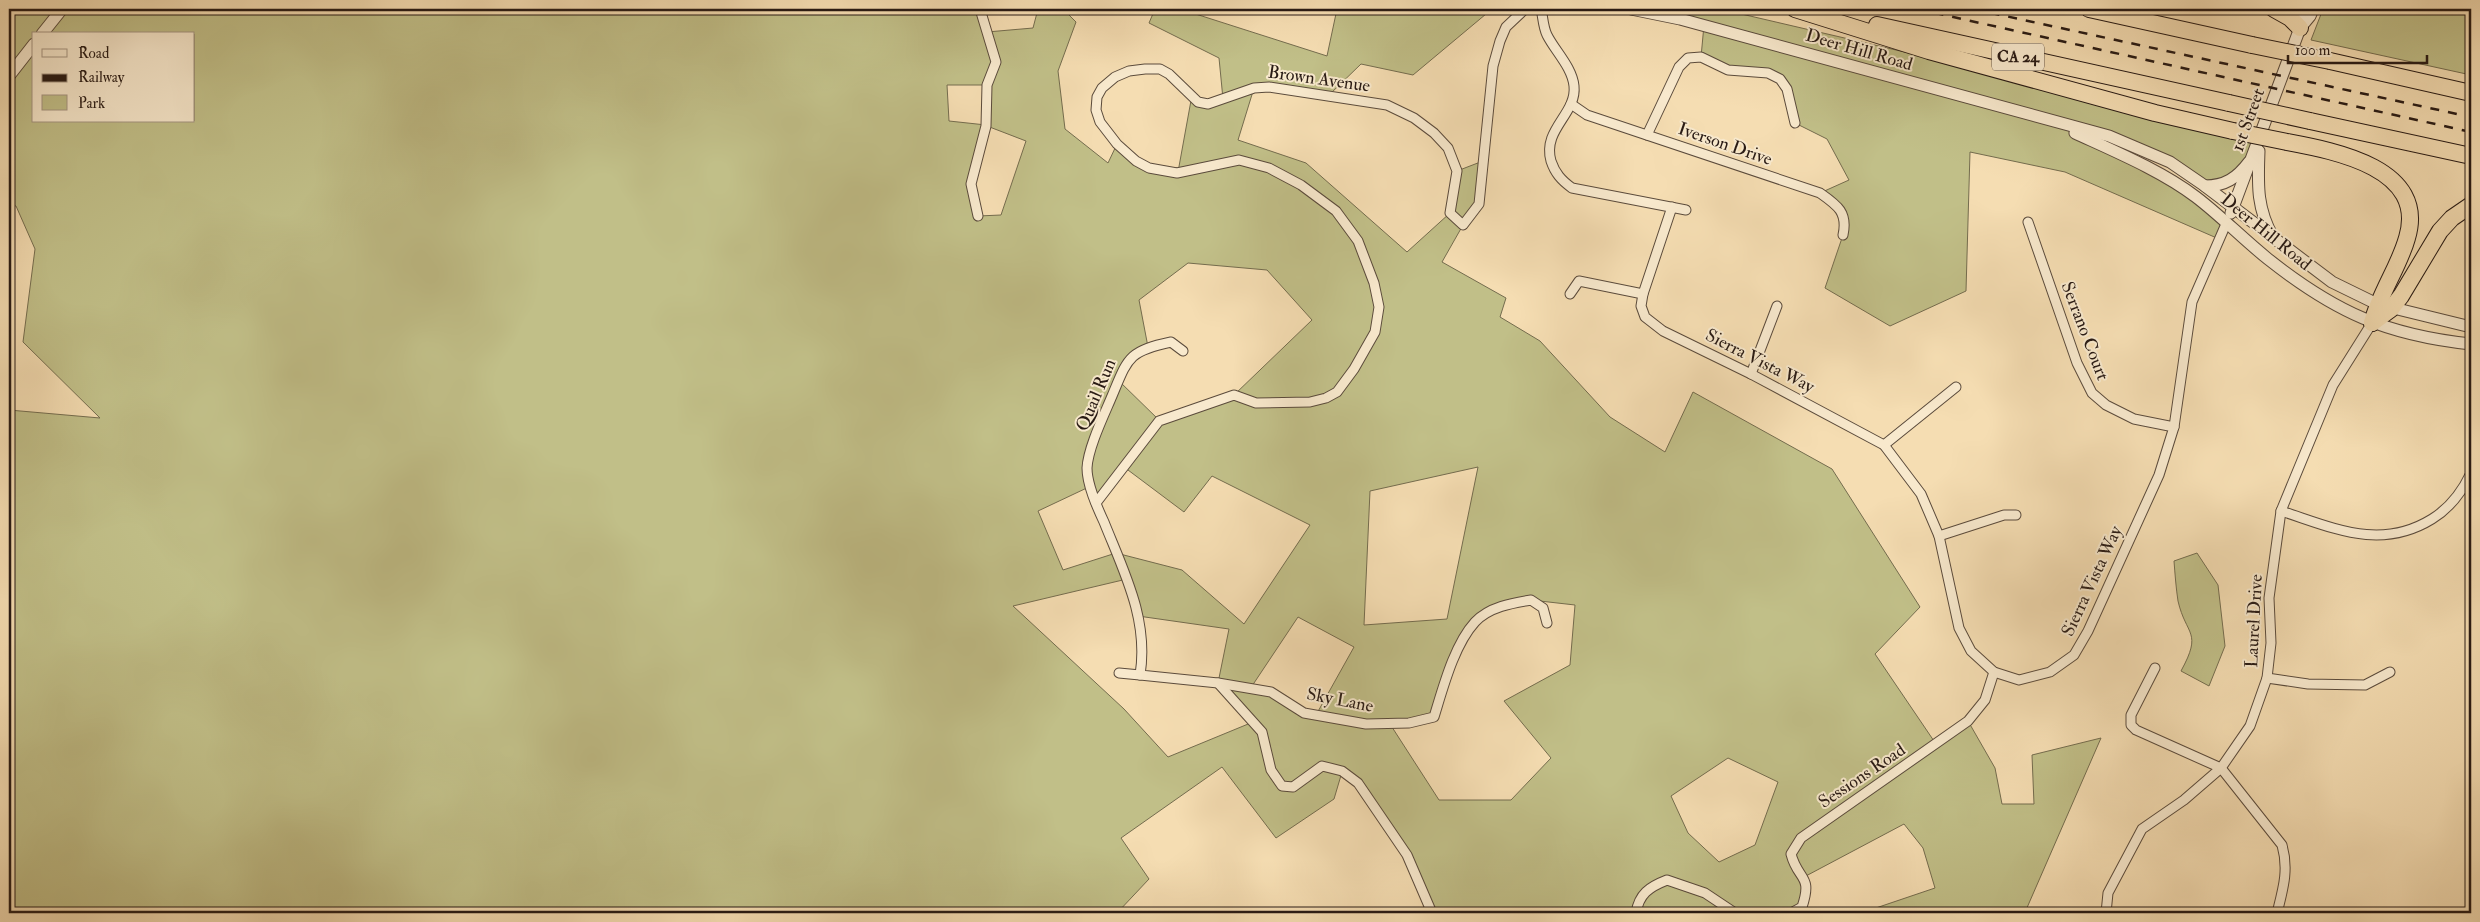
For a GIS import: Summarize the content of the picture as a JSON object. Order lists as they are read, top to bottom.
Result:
{
  "streets": {
    "highway": ["CA 24"],
    "street": [
      "Deer Hill Road",
      "Brown Avenue",
      "1st Street",
      "Iverson Drive",
      "Serrano Court",
      "Sierra Vista Way",
      "Quail Run",
      "Laurel Drive",
      "Sky Lane",
      "Sessions Road"
    ]
  },
  "crossings": [
    ["Deer Hill Road", "1st Street"],
    ["Deer Hill Road", "Sierra Vista Way"],
    ["Deer Hill Road", "Laurel Drive"],
    ["Brown Avenue", "Quail Run"],
    ["1st Street", "Sierra Vista Way"],
    ["Serrano Court", "Sierra Vista Way"],
    ["Sierra Vista Way", "Sessions Road"]
  ],
  "legend": ["Road", "Railway", "Park"],
  "scale_bar": "100 m"
}
